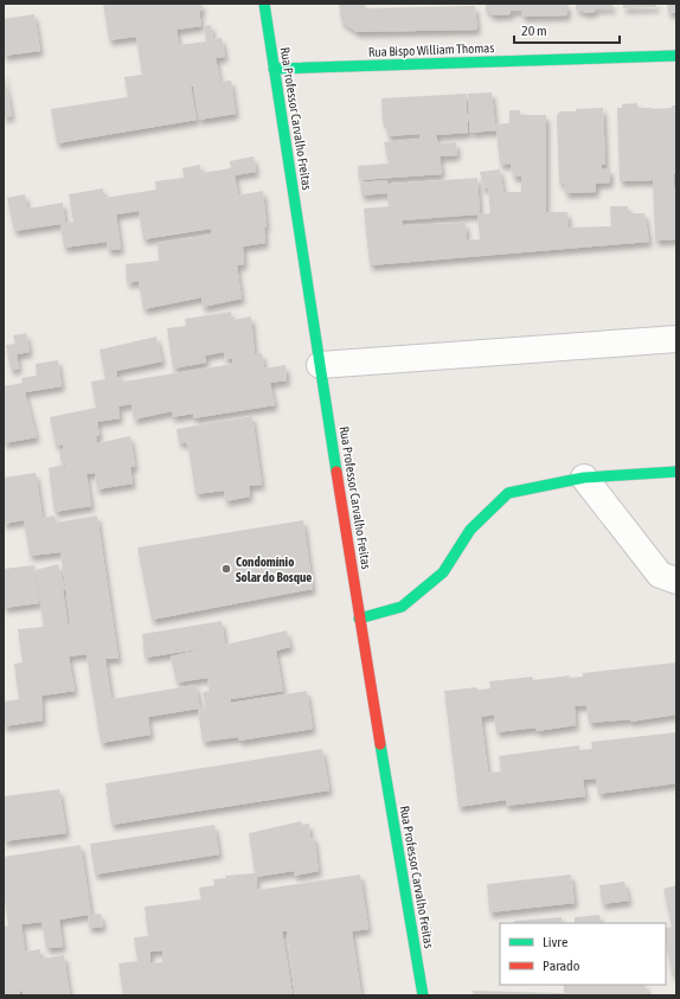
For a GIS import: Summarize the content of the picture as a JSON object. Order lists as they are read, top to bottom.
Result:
{
  "streets": {
    "street": ["Rua Bispo William Thomas", "Rua Professor Carvalho Freitas"]
  },
  "crossings": [
    ["Rua Bispo William Thomas", "Rua Professor Carvalho Freitas"]
  ],
  "places": ["Condomínio Solar do Bosque"],
  "legend": ["Livre", "Parado"],
  "scale_bar": "20 m"
}
